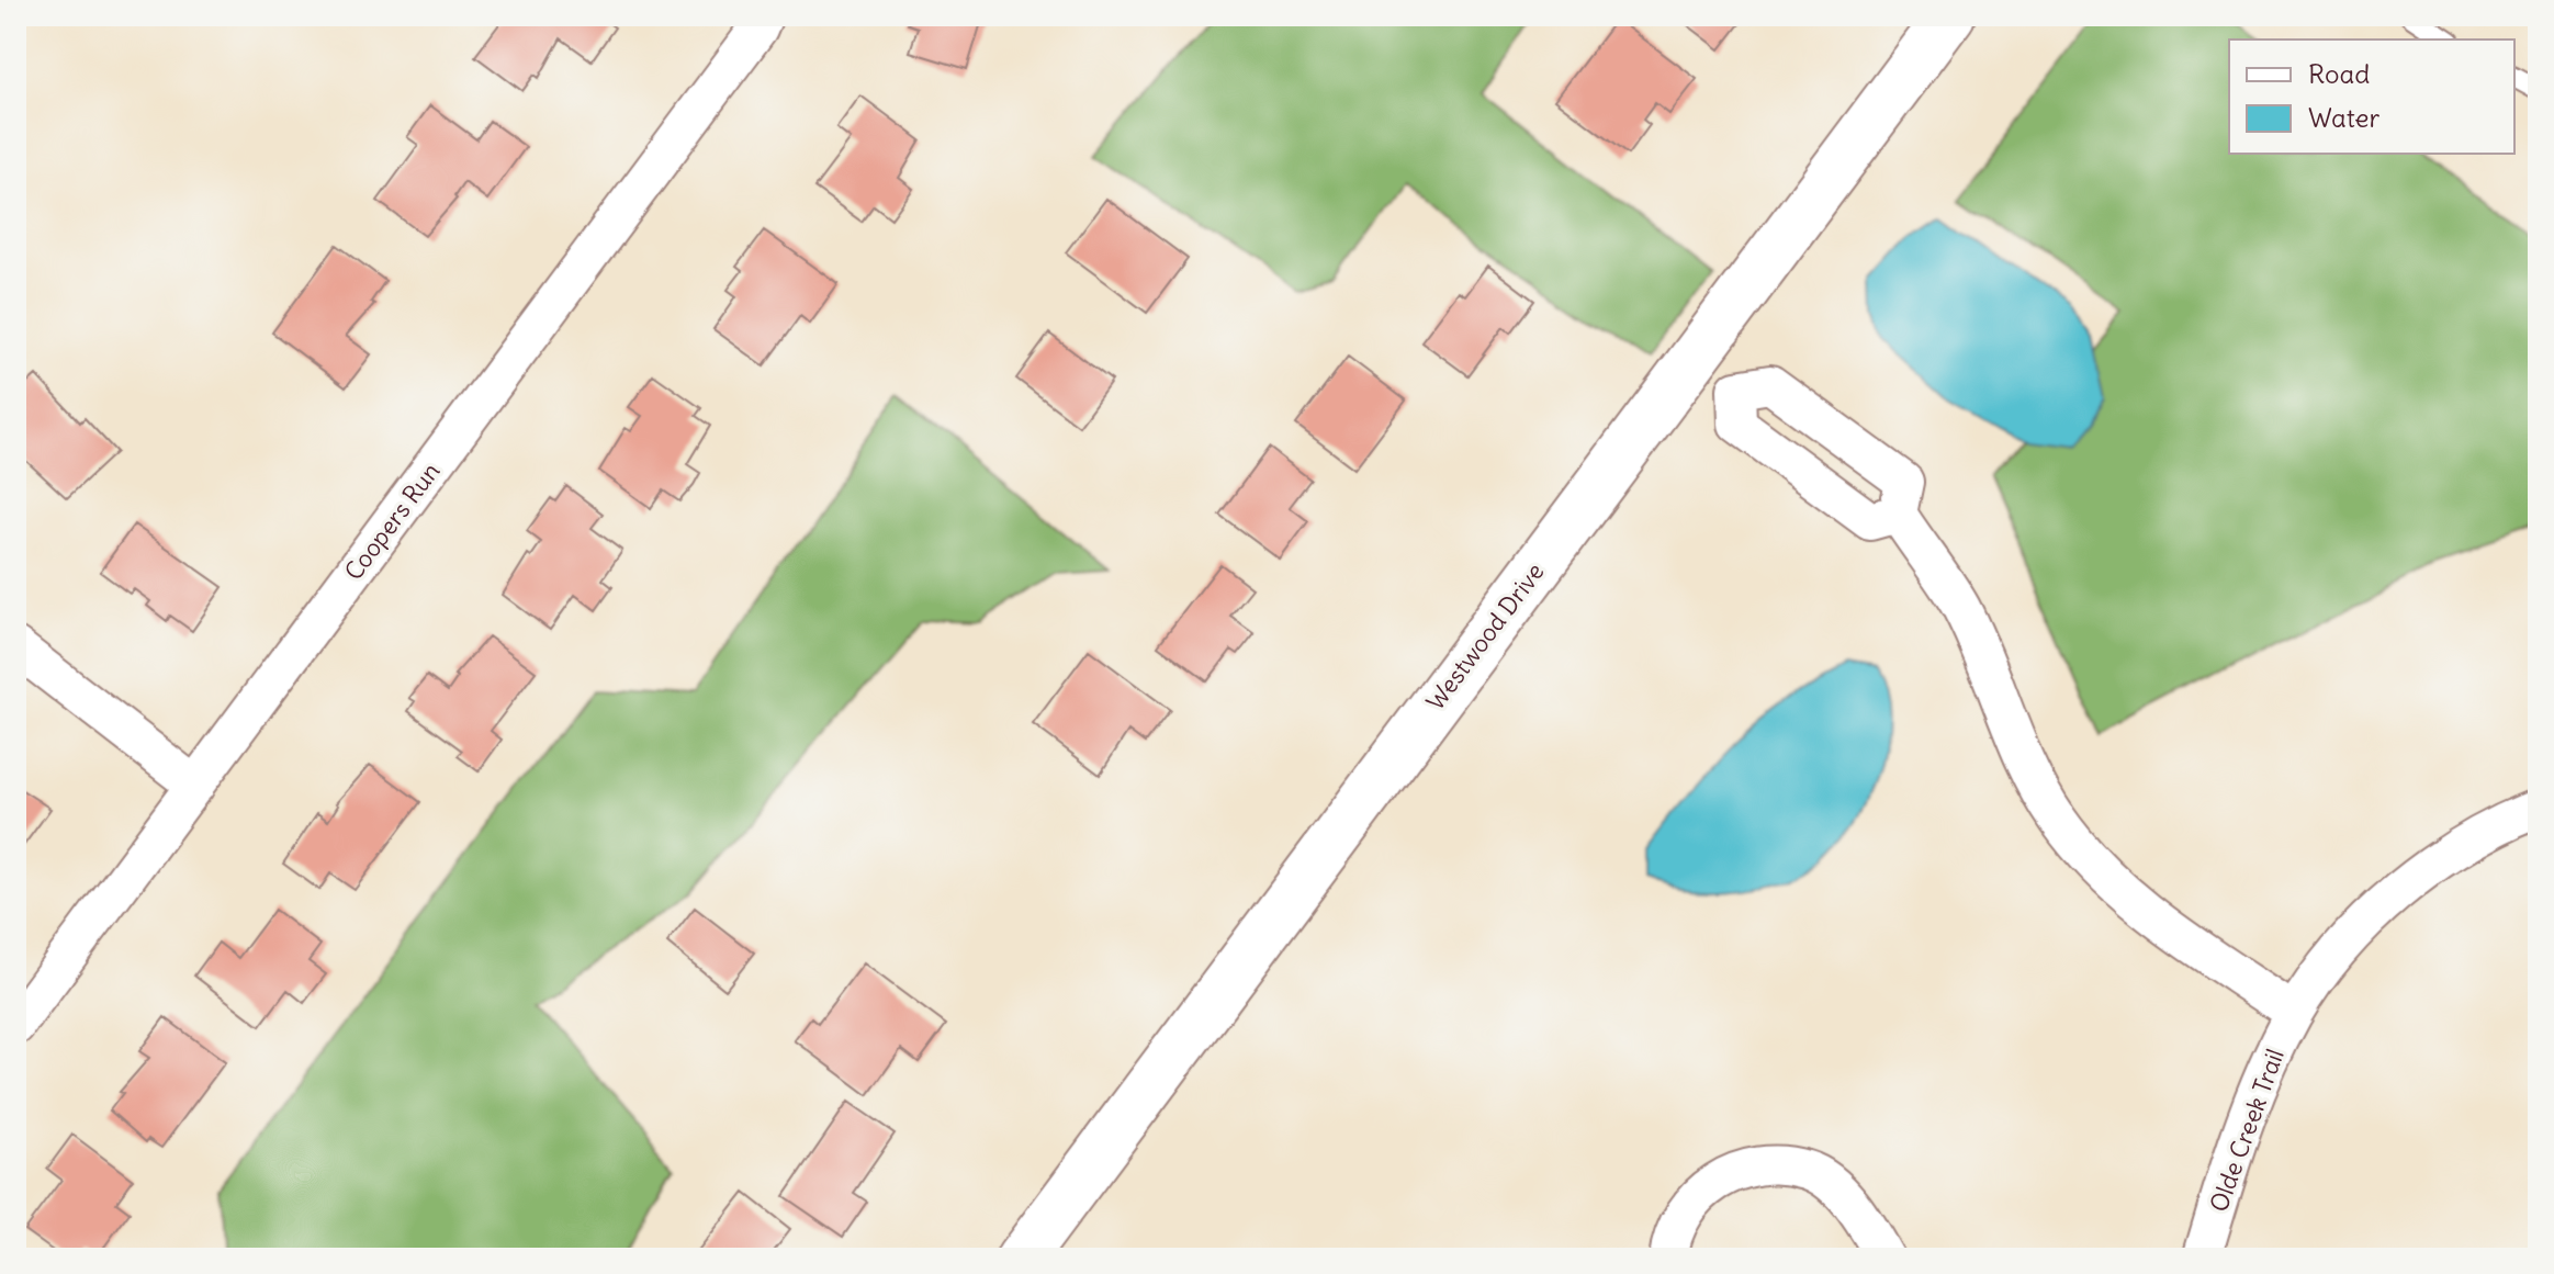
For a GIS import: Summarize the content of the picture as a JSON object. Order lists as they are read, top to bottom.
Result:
{
  "streets": {
    "street": ["Coopers Run", "Westwood Drive", "Olde Creek Trail"]
  },
  "legend": ["Road", "Water"]
}
